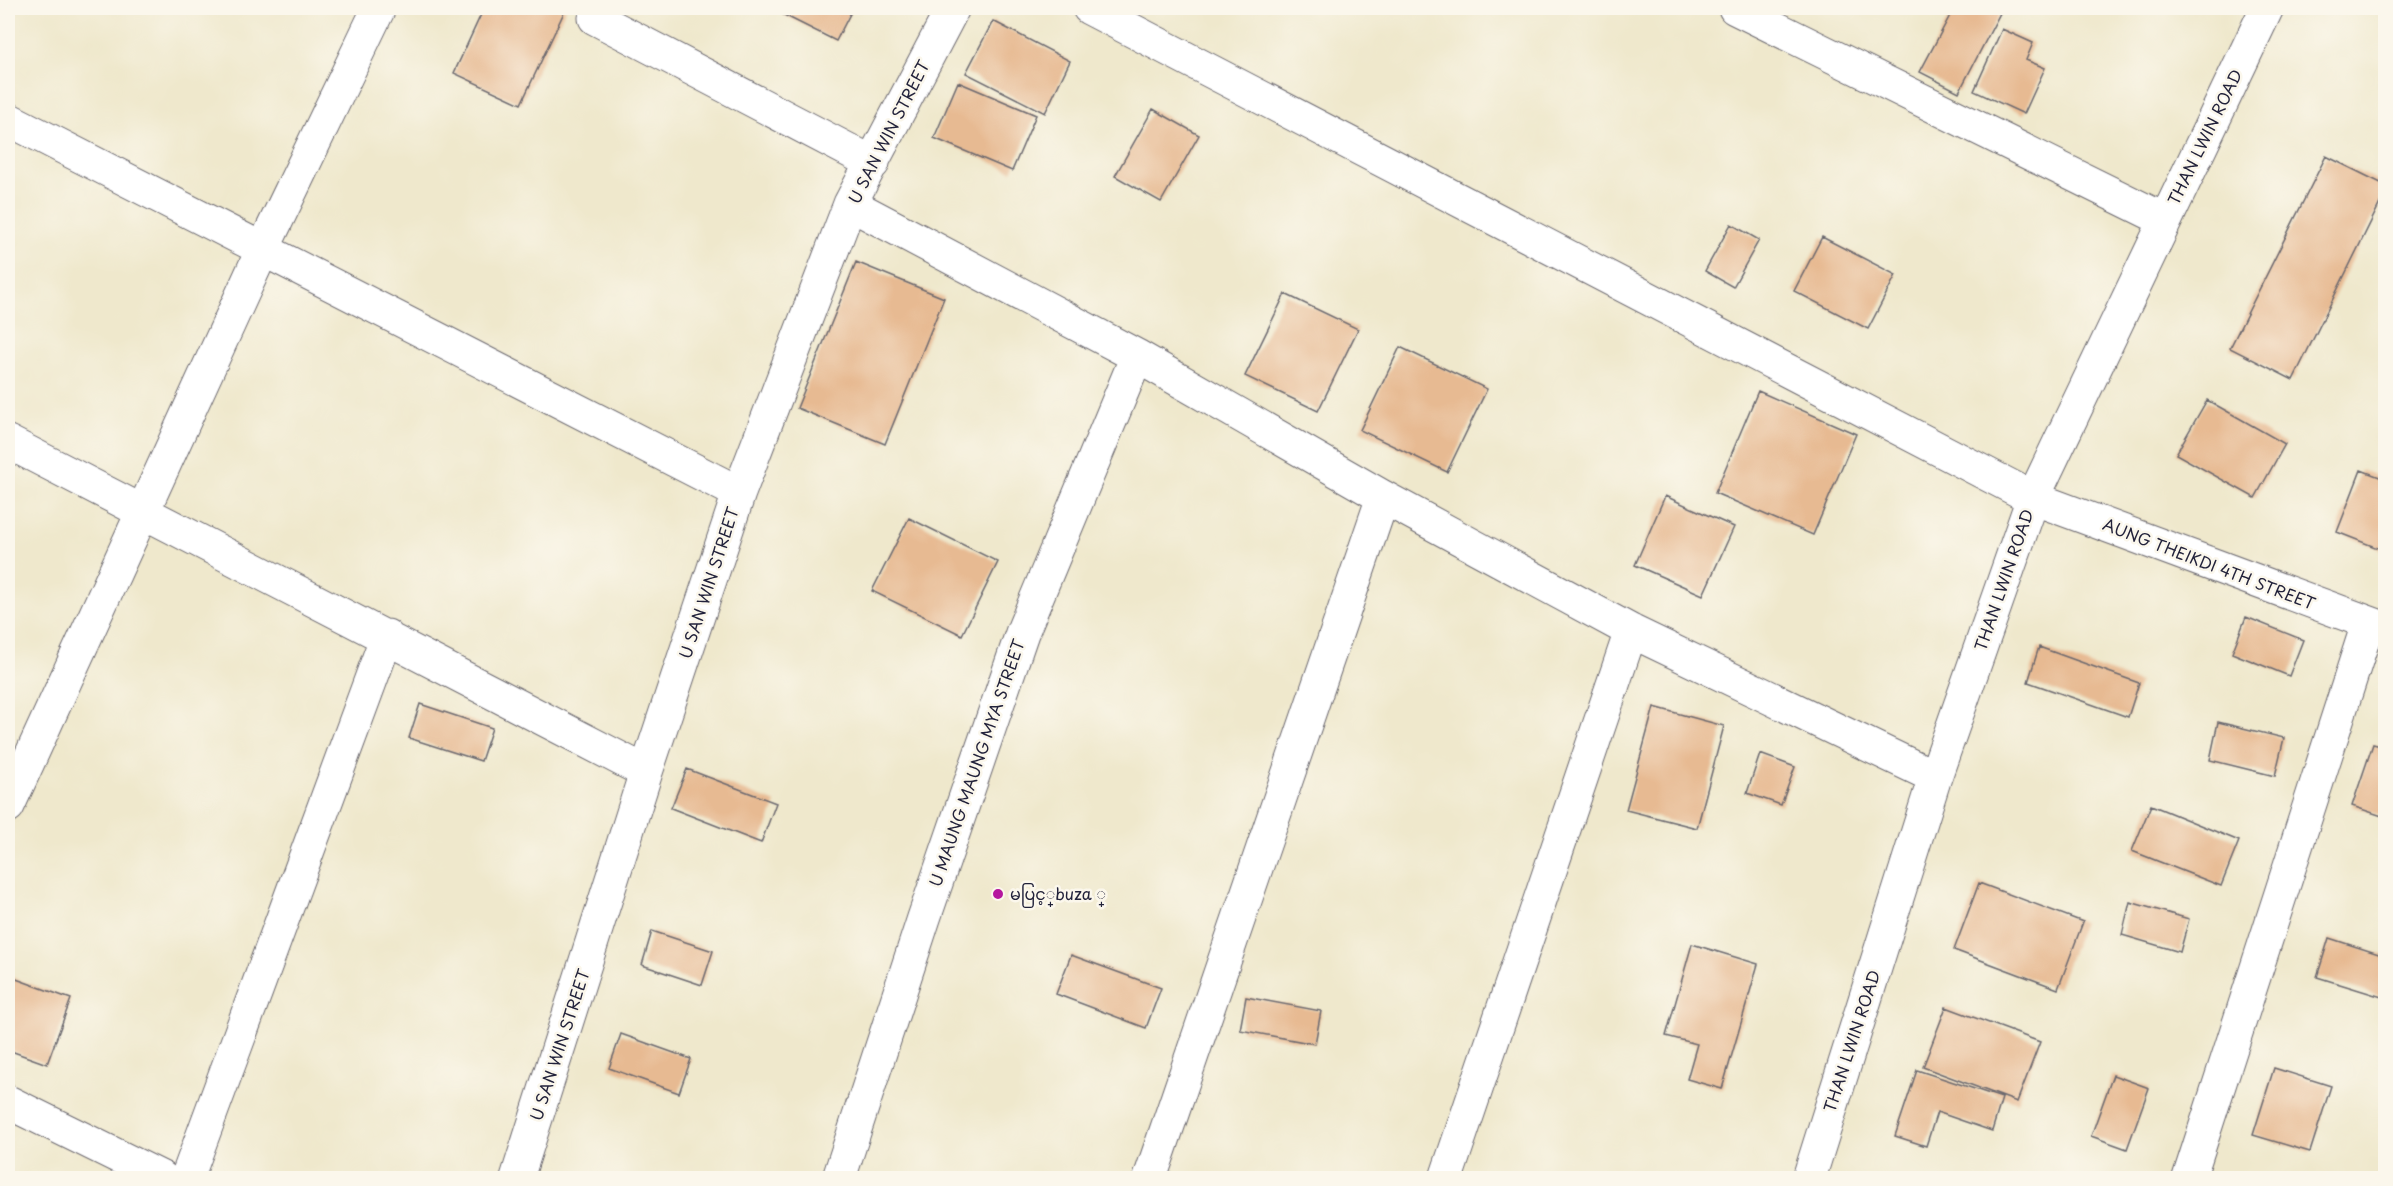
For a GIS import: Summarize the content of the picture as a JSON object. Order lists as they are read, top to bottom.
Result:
{
  "streets": {
    "street": [
      "U SAN WIN STREET",
      "THAN LWIN ROAD",
      "AUNG THEIKDI 4TH STREET",
      "U MAUNG MAUNG MYA STREET"
    ]
  },
  "crossings": [
    ["THAN LWIN ROAD", "AUNG THEIKDI 4TH STREET"]
  ],
  "places": ["မပြင့္buza ္"]
}
